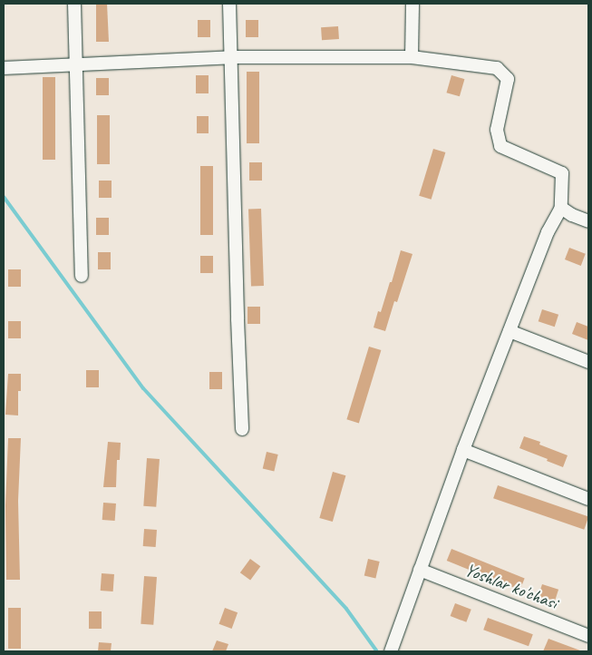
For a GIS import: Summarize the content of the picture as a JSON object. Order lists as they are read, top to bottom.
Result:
{
  "streets": {
    "street": ["Yoshlar ko'chasi"]
  }
}
